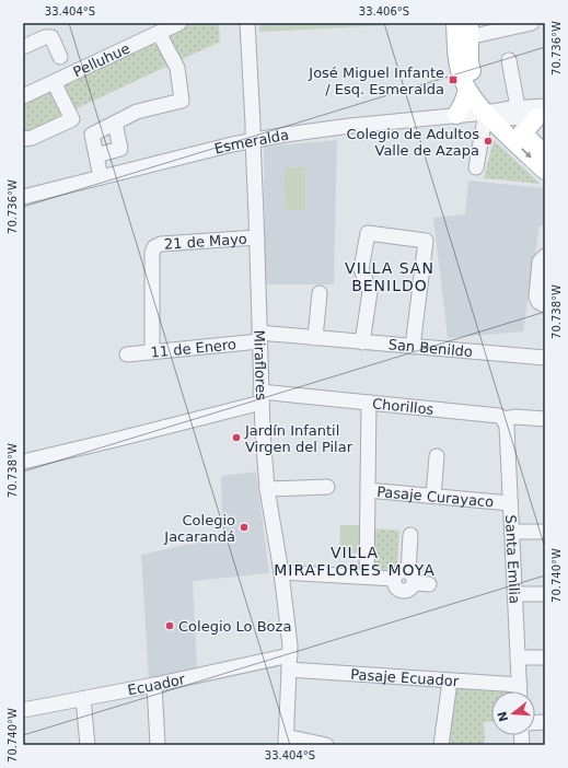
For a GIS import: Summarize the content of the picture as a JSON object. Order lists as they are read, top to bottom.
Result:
{
  "streets": {
    "street": [
      "Pelluhue",
      "Esmeralda",
      "21 de Mayo",
      "11 de Enero",
      "San Benildo",
      "Miraflores",
      "Chorillos",
      "Pasaje Curayaco",
      "Santa Emilia",
      "Pasaje Ecuador",
      "Ecuador"
    ]
  },
  "crossings": [
    ["Esmeralda", "Miraflores"],
    ["21 de Mayo", "11 de Enero"],
    ["21 de Mayo", "Miraflores"],
    ["11 de Enero", "San Benildo"],
    ["11 de Enero", "Miraflores"],
    ["San Benildo", "Miraflores"],
    ["Miraflores", "Chorillos"],
    ["Miraflores", "Pasaje Ecuador"],
    ["Miraflores", "Ecuador"],
    ["Chorillos", "Santa Emilia"],
    ["Pasaje Curayaco", "Santa Emilia"],
    ["Santa Emilia", "Pasaje Ecuador"],
    ["Pasaje Ecuador", "Ecuador"]
  ],
  "districts": ["VILLA SAN BENILDO", "VILLA MIRAFLORES MOYA"],
  "places": {
    "transit": ["José Miguel Infante / Esq. Esmeralda"],
    "other": [
      "Colegio de Adultos Valle de Azapa",
      "Jardín Infantil Virgen del Pilar",
      "Colegio Jacarandá",
      "Colegio Lo Boza"
    ]
  },
  "north": "left",
  "coordinates": [
    "33.404°S",
    "33.406°S",
    "70.736°W",
    "70.738°W",
    "70.740°W"
  ]
}
